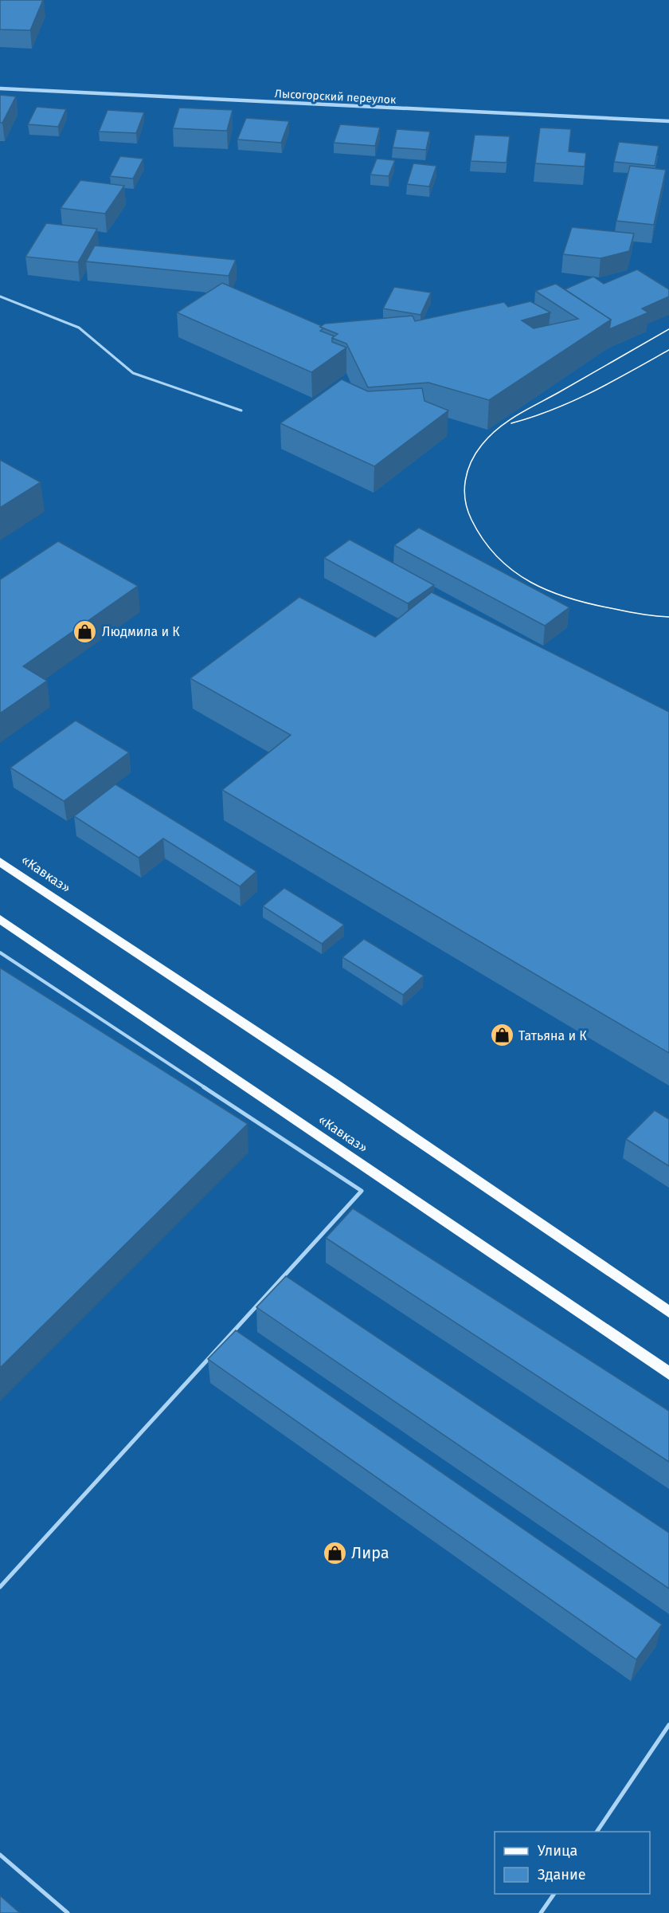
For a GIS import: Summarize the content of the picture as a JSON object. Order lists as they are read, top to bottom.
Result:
{
  "streets": {
    "main road": ["«Кавказ»"],
    "street": ["Лысогорский переулок"]
  },
  "places": {
    "shop": ["Людмила и К", "Татьяна и К", "Лира"]
  },
  "legend": ["Улица", "Здание"]
}
